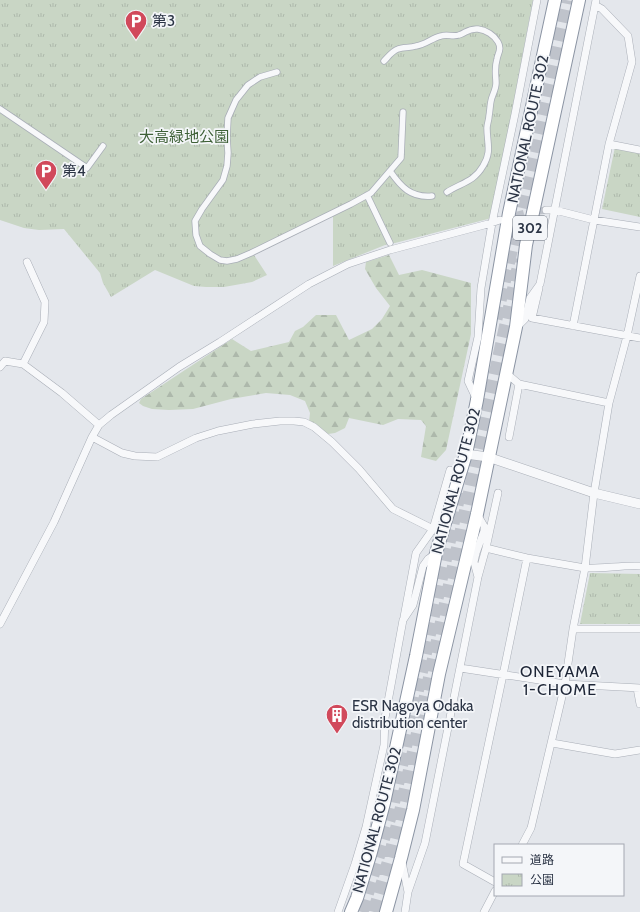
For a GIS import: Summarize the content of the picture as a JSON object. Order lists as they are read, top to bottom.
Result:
{
  "streets": {
    "highway": ["NATIONAL ROUTE 302", "302"]
  },
  "districts": ["ONEYAMA 1-CHOME"],
  "parks": ["大高緑地公園"],
  "places": {
    "parking": ["第3", "第4"],
    "building": ["ESR Nagoya Odaka distribution center"]
  },
  "legend": ["道路", "公園"]
}
